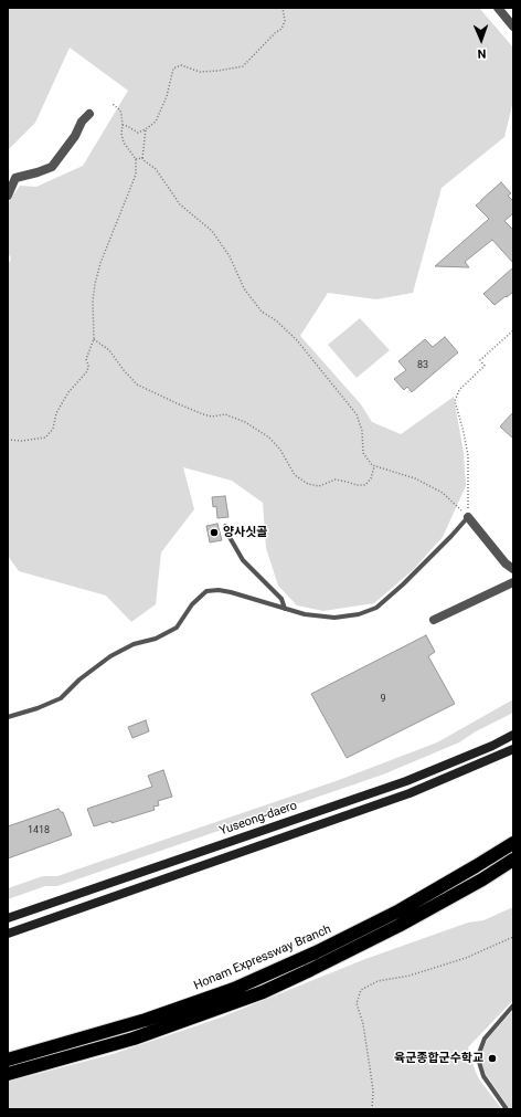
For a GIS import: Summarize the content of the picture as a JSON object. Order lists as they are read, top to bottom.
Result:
{
  "streets": {
    "highway": ["Honam Expressway Branch"],
    "main road": ["Yuseong-daero"]
  },
  "places": ["양사싯골", "육군종합군수학교"],
  "house_numbers": ["83", "9", "1418"],
  "north": "bottom"
}
